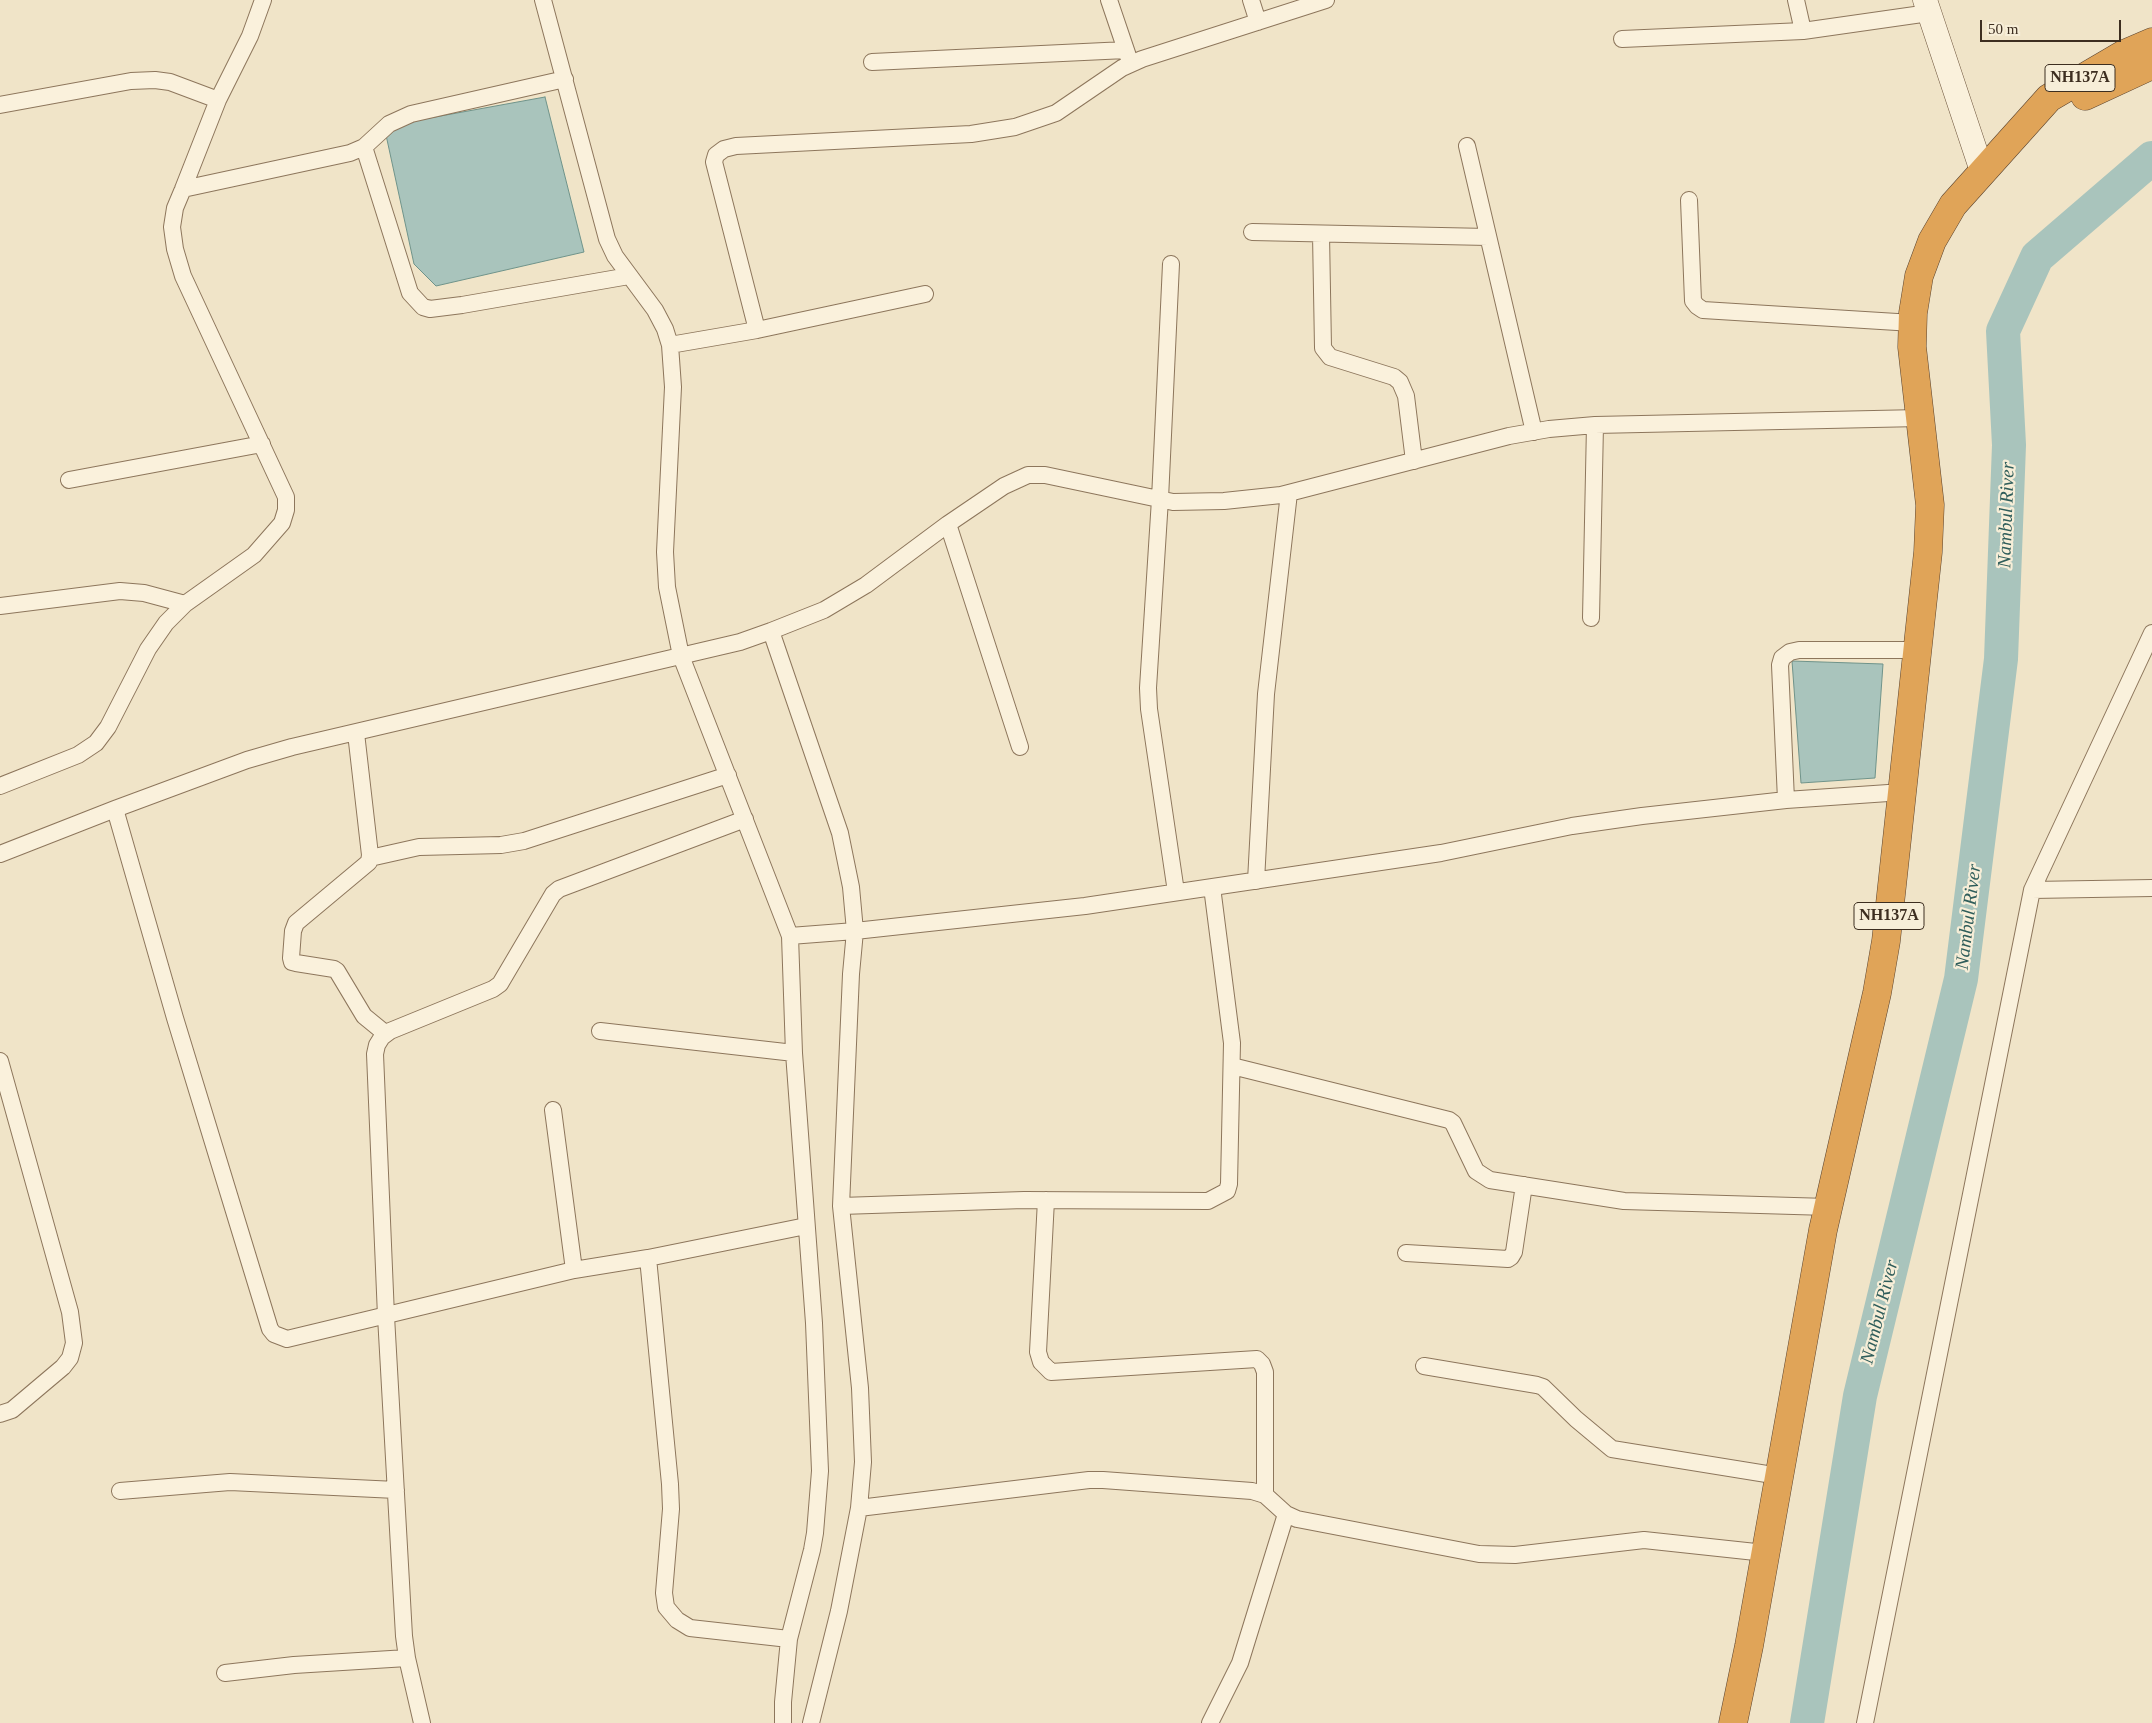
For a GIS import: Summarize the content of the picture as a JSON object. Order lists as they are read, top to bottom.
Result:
{
  "streets": {
    "highway": ["NH137A"]
  },
  "water": ["Nambul River"],
  "scale_bar": "50 m"
}
